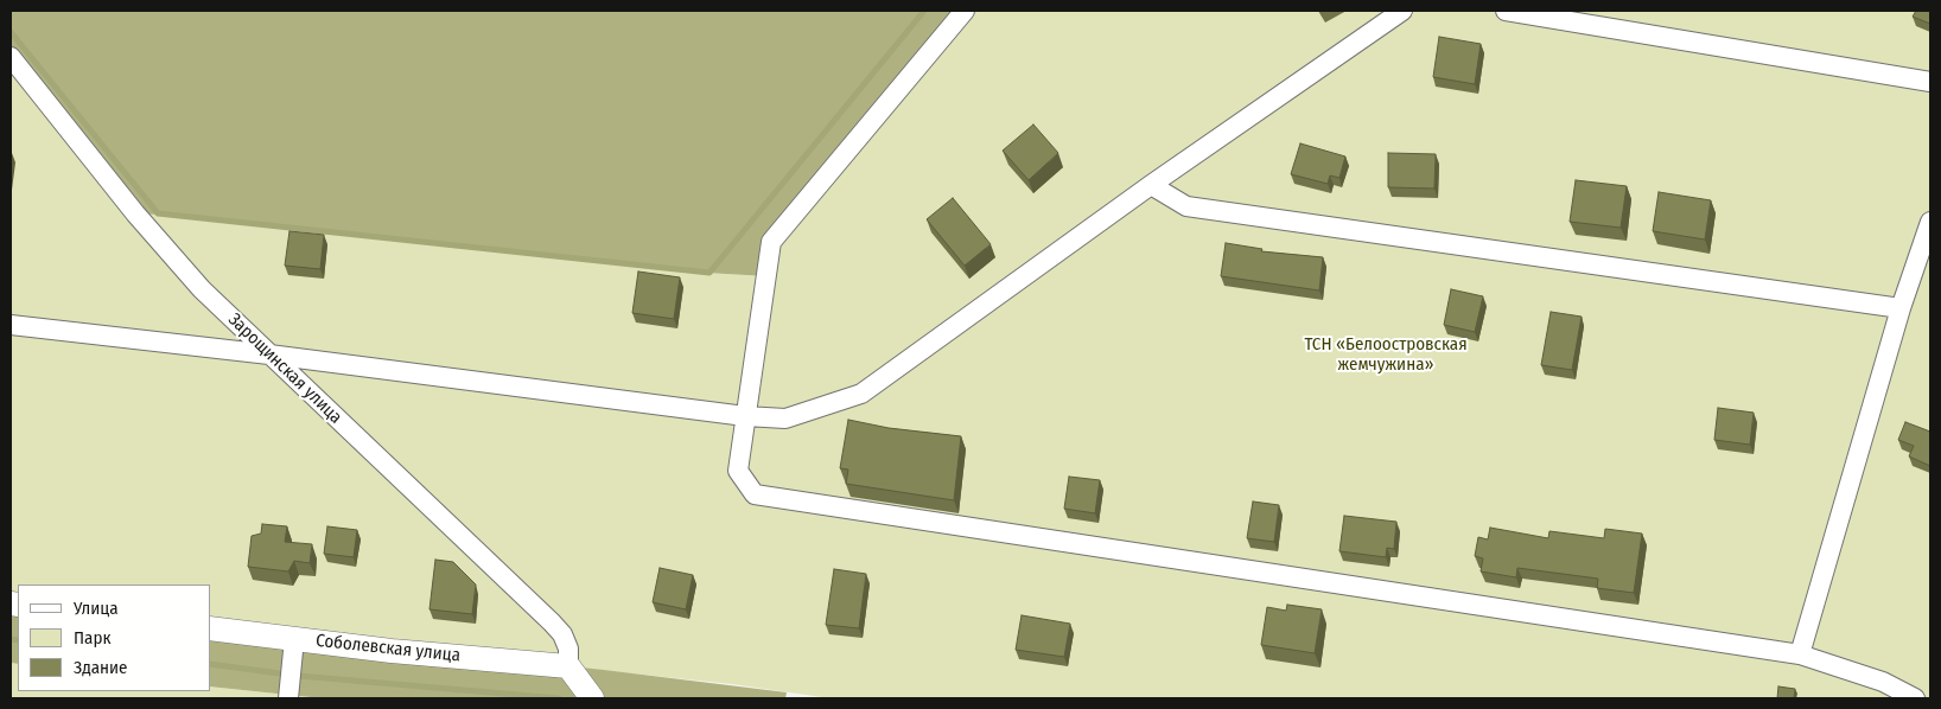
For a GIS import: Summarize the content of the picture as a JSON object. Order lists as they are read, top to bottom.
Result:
{
  "streets": {
    "street": ["Зарощинская улица", "Соболевская улица"]
  },
  "crossings": [
    ["Зарощинская улица", "Соболевская улица"]
  ],
  "parks": ["ТСН «Белоостровская жемчужина»"],
  "legend": ["Улица", "Парк", "Здание"]
}
